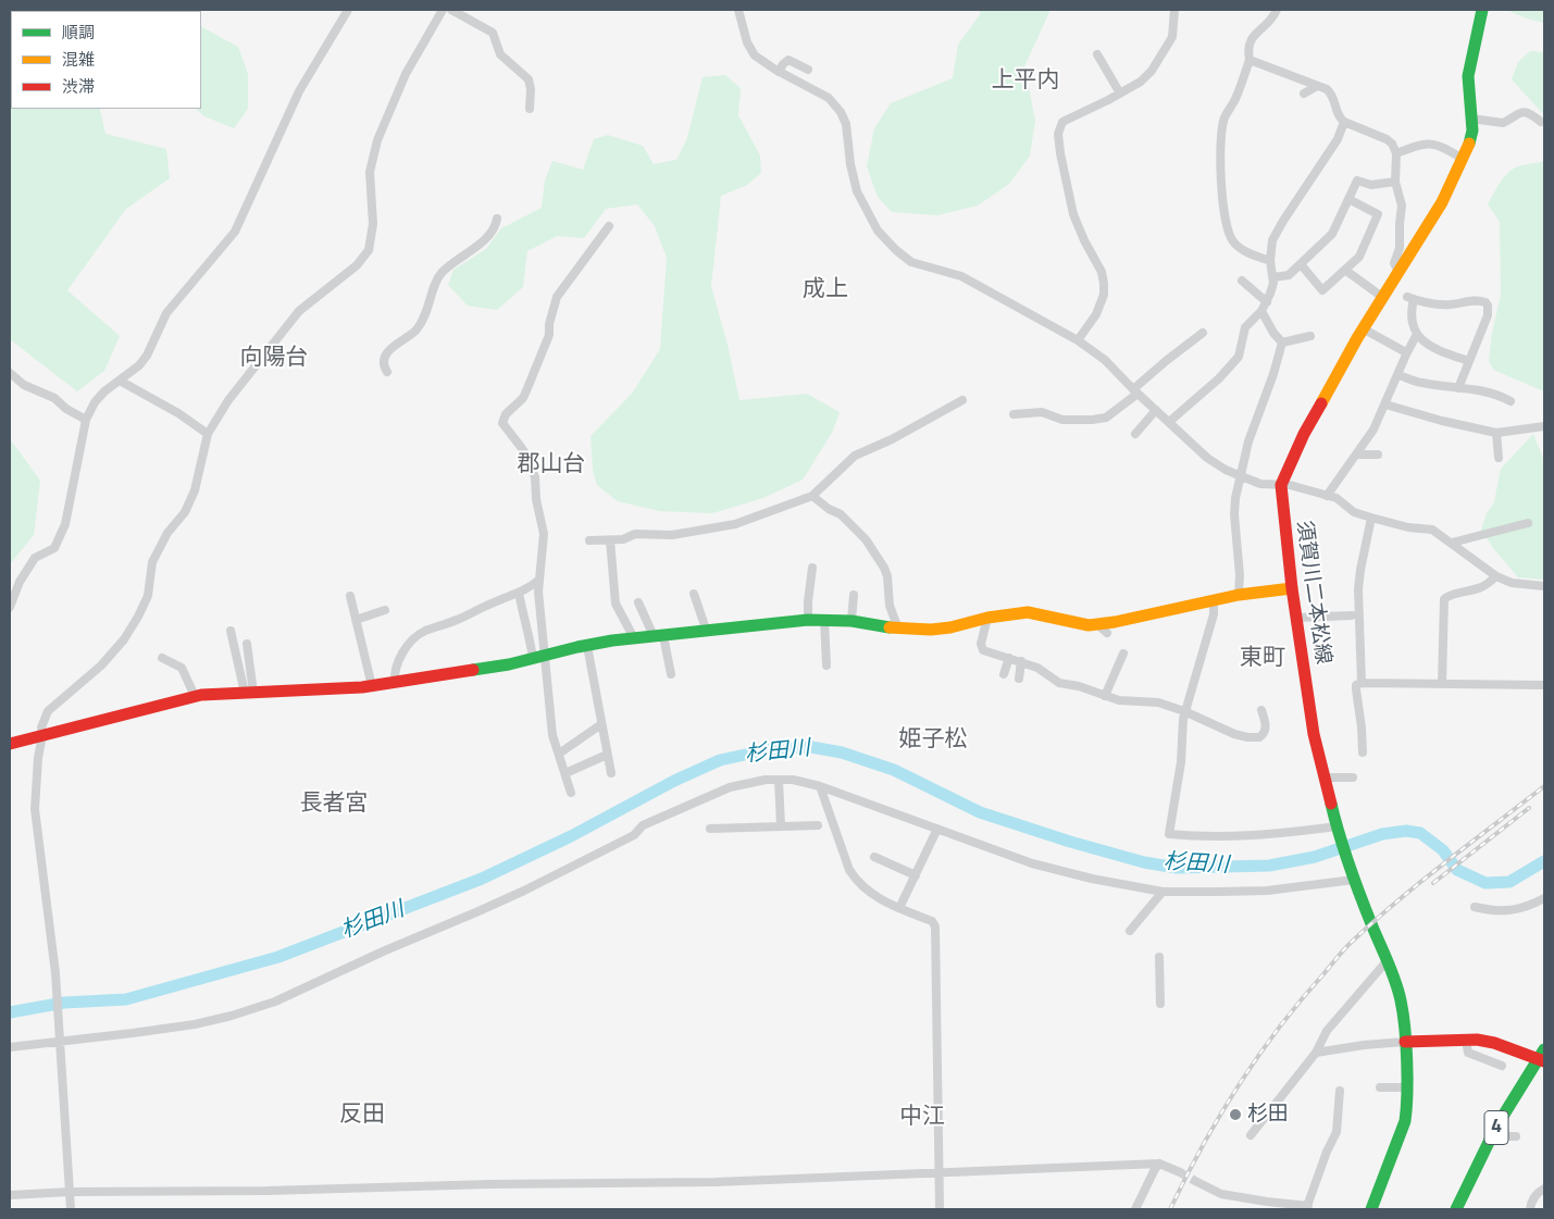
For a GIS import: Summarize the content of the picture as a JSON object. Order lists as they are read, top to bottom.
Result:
{
  "streets": {
    "main road": ["須賀川二本松線", "4"]
  },
  "districts": [
    "上平内",
    "成上",
    "向陽台",
    "郡山台",
    "東町",
    "姫子松",
    "長者宮",
    "反田",
    "中江"
  ],
  "water": ["杉田川"],
  "places": ["杉田"],
  "legend": ["順調", "混雑", "渋滞"]
}
